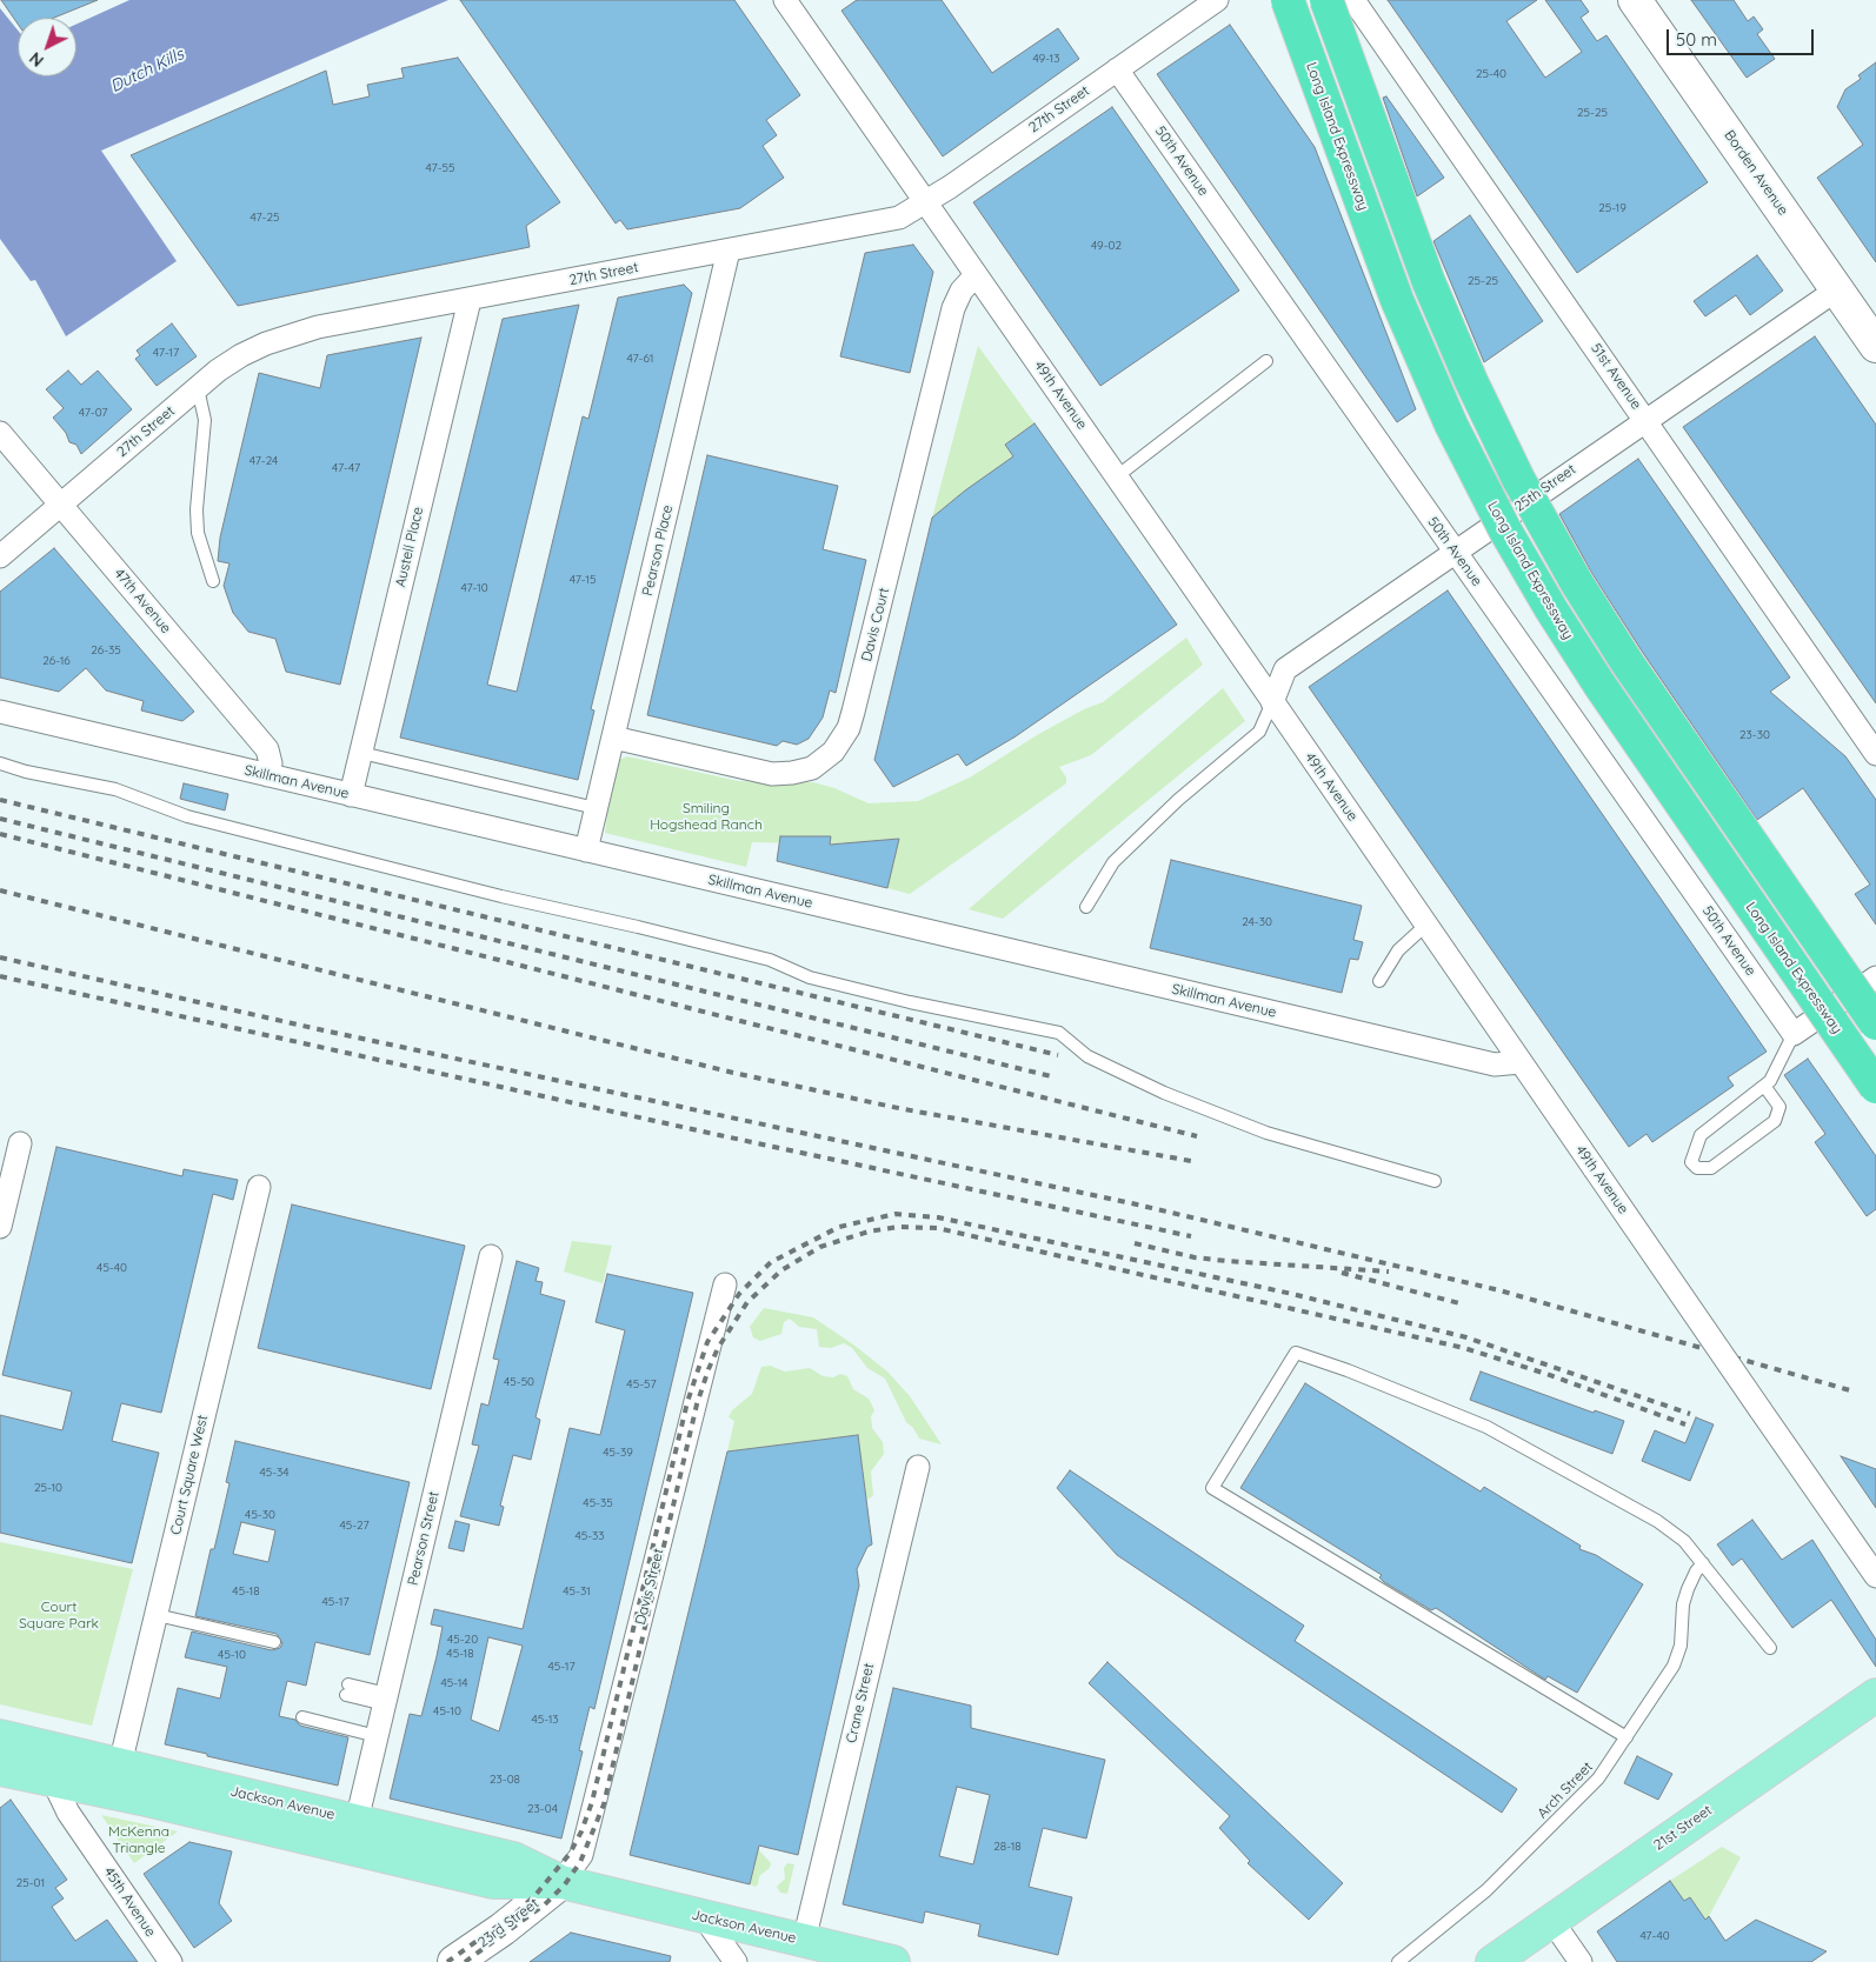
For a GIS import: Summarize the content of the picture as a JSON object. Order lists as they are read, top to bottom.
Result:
{
  "streets": {
    "highway": ["Long Island Expressway"],
    "main road": [
      "Borden Avenue",
      "Jackson Avenue",
      "21st Street",
      "23rd Street"
    ],
    "street": [
      "27th Street",
      "50th Avenue",
      "51st Avenue",
      "49th Avenue",
      "25th Street",
      "Austell Place",
      "Pearson Place",
      "47th Avenue",
      "Davis Court",
      "Skillman Avenue",
      "Court Square West",
      "Pearson Street",
      "Davis Street",
      "Crane Street",
      "45th Avenue"
    ],
    "lane": ["Arch Street"]
  },
  "crossings": [
    ["27th Street", "50th Avenue"],
    ["27th Street", "49th Avenue"],
    ["27th Street", "Austell Place"],
    ["27th Street", "Pearson Place"],
    ["27th Street", "47th Avenue"],
    ["50th Avenue", "25th Street"],
    ["Borden Avenue", "25th Street"],
    ["51st Avenue", "25th Street"],
    ["49th Avenue", "25th Street"],
    ["49th Avenue", "Davis Court"],
    ["49th Avenue", "Skillman Avenue"],
    ["Austell Place", "Skillman Avenue"],
    ["Pearson Place", "Davis Court"],
    ["Pearson Place", "Skillman Avenue"],
    ["47th Avenue", "Skillman Avenue"],
    ["Court Square West", "Jackson Avenue"],
    ["Pearson Street", "Jackson Avenue"],
    ["Davis Street", "Jackson Avenue"],
    ["Davis Street", "23rd Street"],
    ["Crane Street", "Jackson Avenue"],
    ["Jackson Avenue", "45th Avenue"],
    ["Jackson Avenue", "23rd Street"]
  ],
  "water": ["Dutch Kills"],
  "parks": ["Smiling Hogshead Ranch", "Court Square Park", "McKenna Triangle"],
  "house_numbers": [
    "49-13",
    "25-40",
    "25-25",
    "47-55",
    "25-19",
    "47-25",
    "49-02",
    "25-25",
    "47-17",
    "47-61",
    "47-07",
    "47-24",
    "47-47",
    "47-15",
    "47-10",
    "26-35",
    "26-16",
    "23-30",
    "24-30",
    "45-40",
    "45-50",
    "45-57",
    "45-39",
    "45-34",
    "25-10",
    "45-35",
    "45-30",
    "45-27",
    "45-33",
    "45-18",
    "45-31",
    "45-17",
    "45-20",
    "45-18",
    "45-10",
    "45-17",
    "45-14",
    "45-10",
    "45-13",
    "23-08",
    "23-04",
    "28-18",
    "25-01",
    "47-40"
  ],
  "scale_bar": "50 m",
  "north": "bottom left"
}
